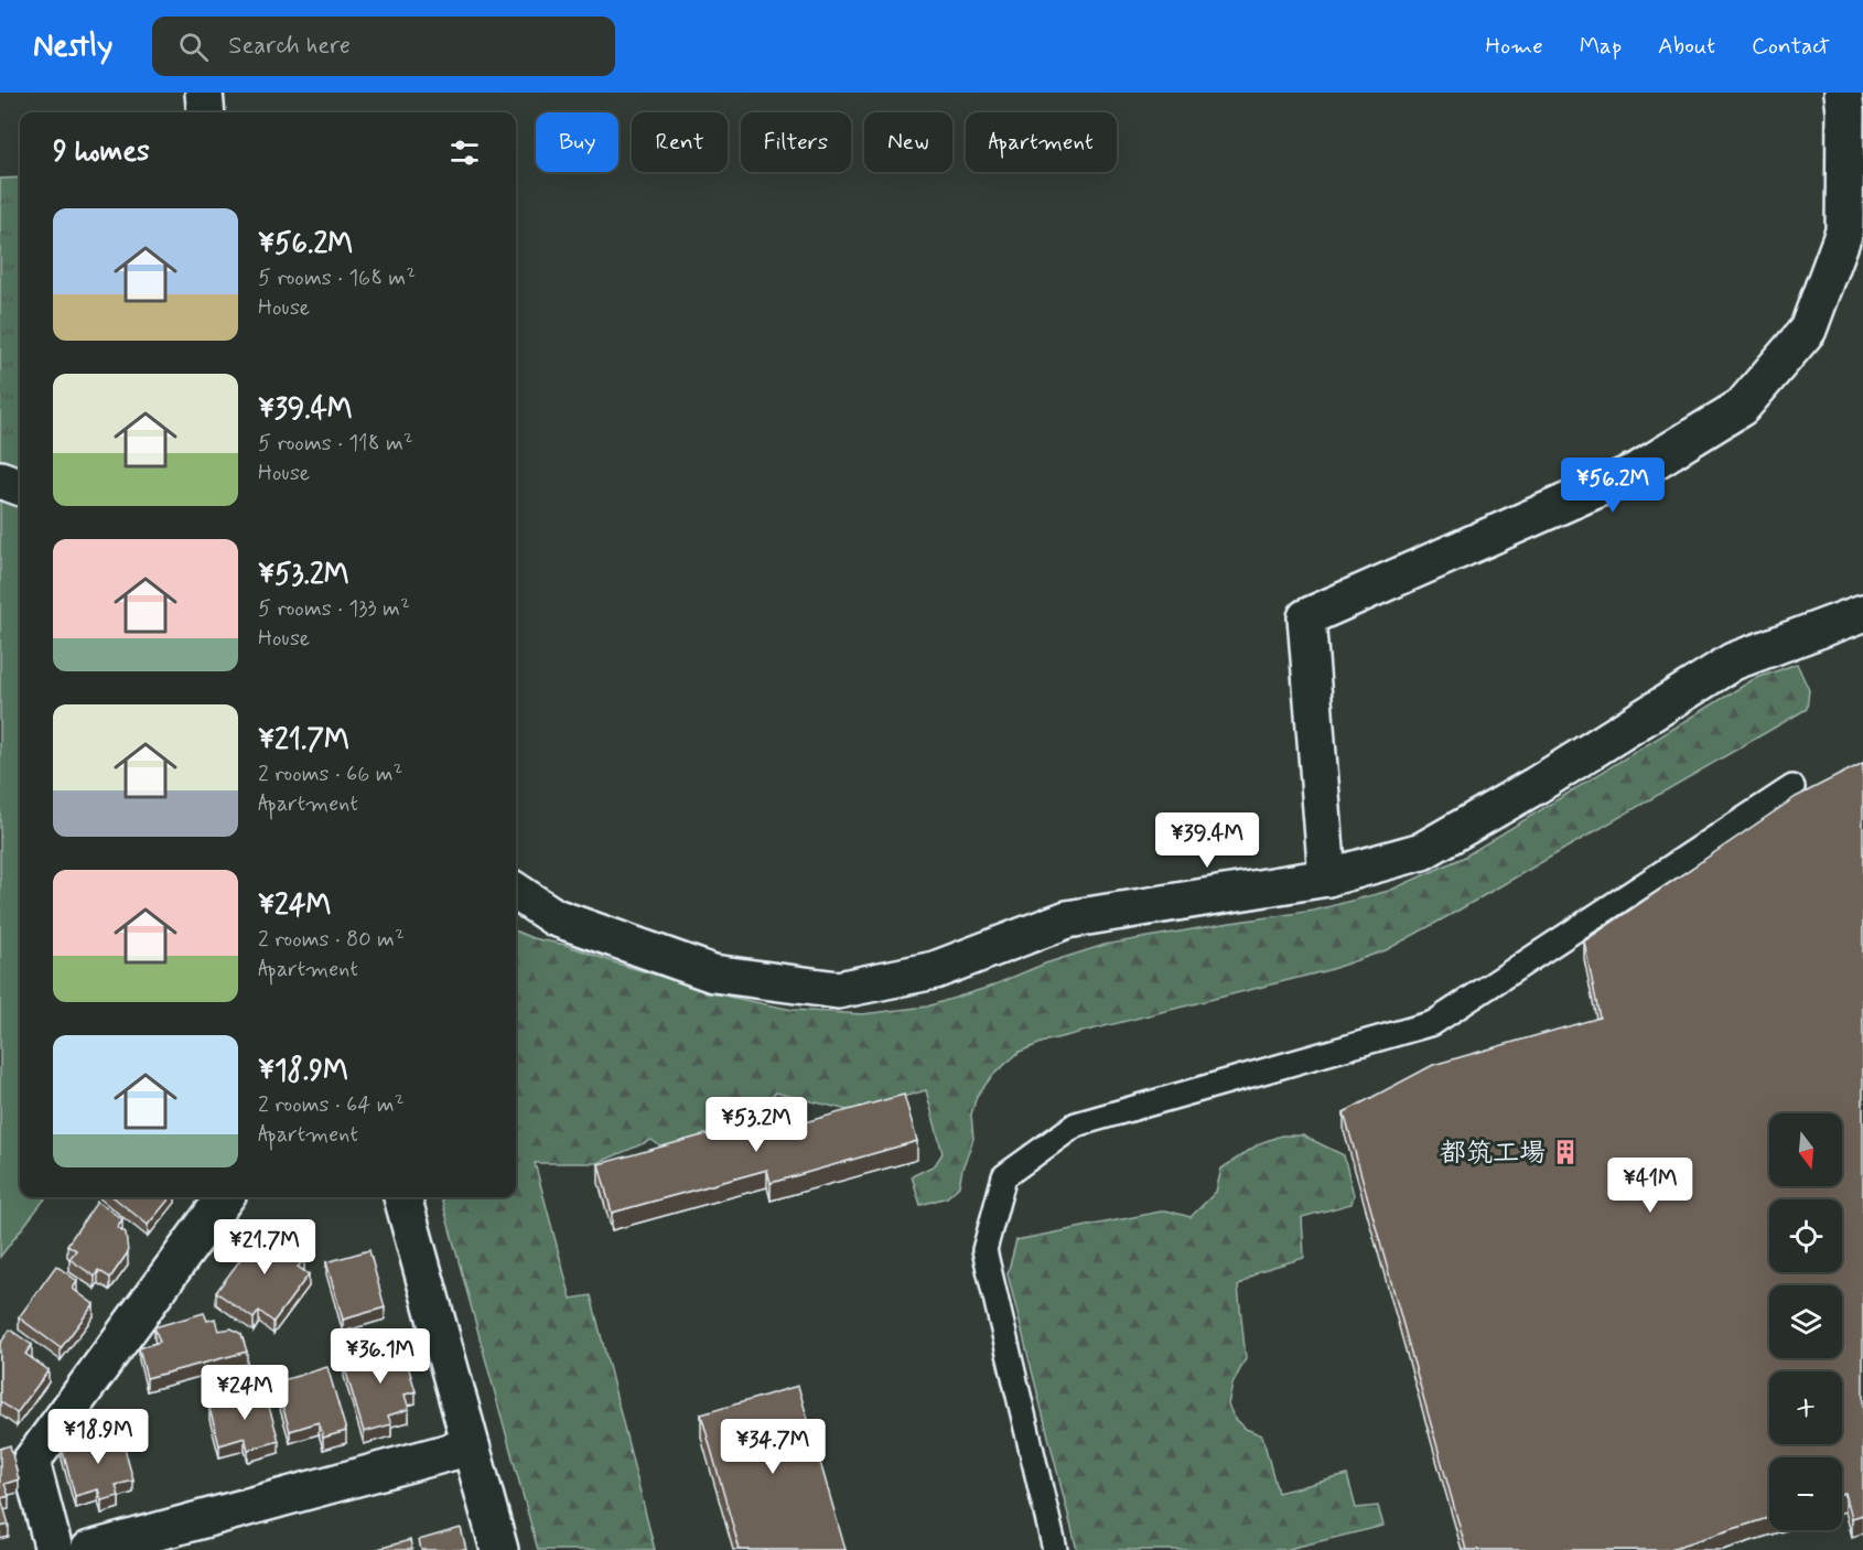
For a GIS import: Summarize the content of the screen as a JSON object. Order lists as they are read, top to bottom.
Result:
{
  "places": {
    "building": ["都筑工場"]
  },
  "north": "bottom",
  "page": {
    "header": "Nestly",
    "search": "Search here",
    "nav": [
      "Home",
      "Map",
      "About",
      "Contact"
    ],
    "chip": [
      "Buy",
      "Rent",
      "Filters",
      "New",
      "Apartment"
    ],
    "heading": "9 homes",
    "list": [
      {
        "name": "¥56.2M",
        "note": "5 rooms · 168 m² · House"
      },
      {
        "name": "¥39.4M",
        "note": "5 rooms · 118 m² · House"
      },
      {
        "name": "¥53.2M",
        "note": "5 rooms · 133 m² · House"
      },
      {
        "name": "¥21.7M",
        "note": "2 rooms · 66 m² · Apartment"
      },
      {
        "name": "¥24M",
        "note": "2 rooms · 80 m² · Apartment"
      },
      {
        "name": "¥18.9M",
        "note": "2 rooms · 64 m² · Apartment"
      }
    ],
    "price": [
      "¥56.2M",
      "¥39.4M",
      "¥53.2M",
      "¥41M",
      "¥21.7M",
      "¥36.1M",
      "¥24M",
      "¥18.9M",
      "¥34.7M"
    ],
    "map_buttons": ["+", "−"]
  }
}
